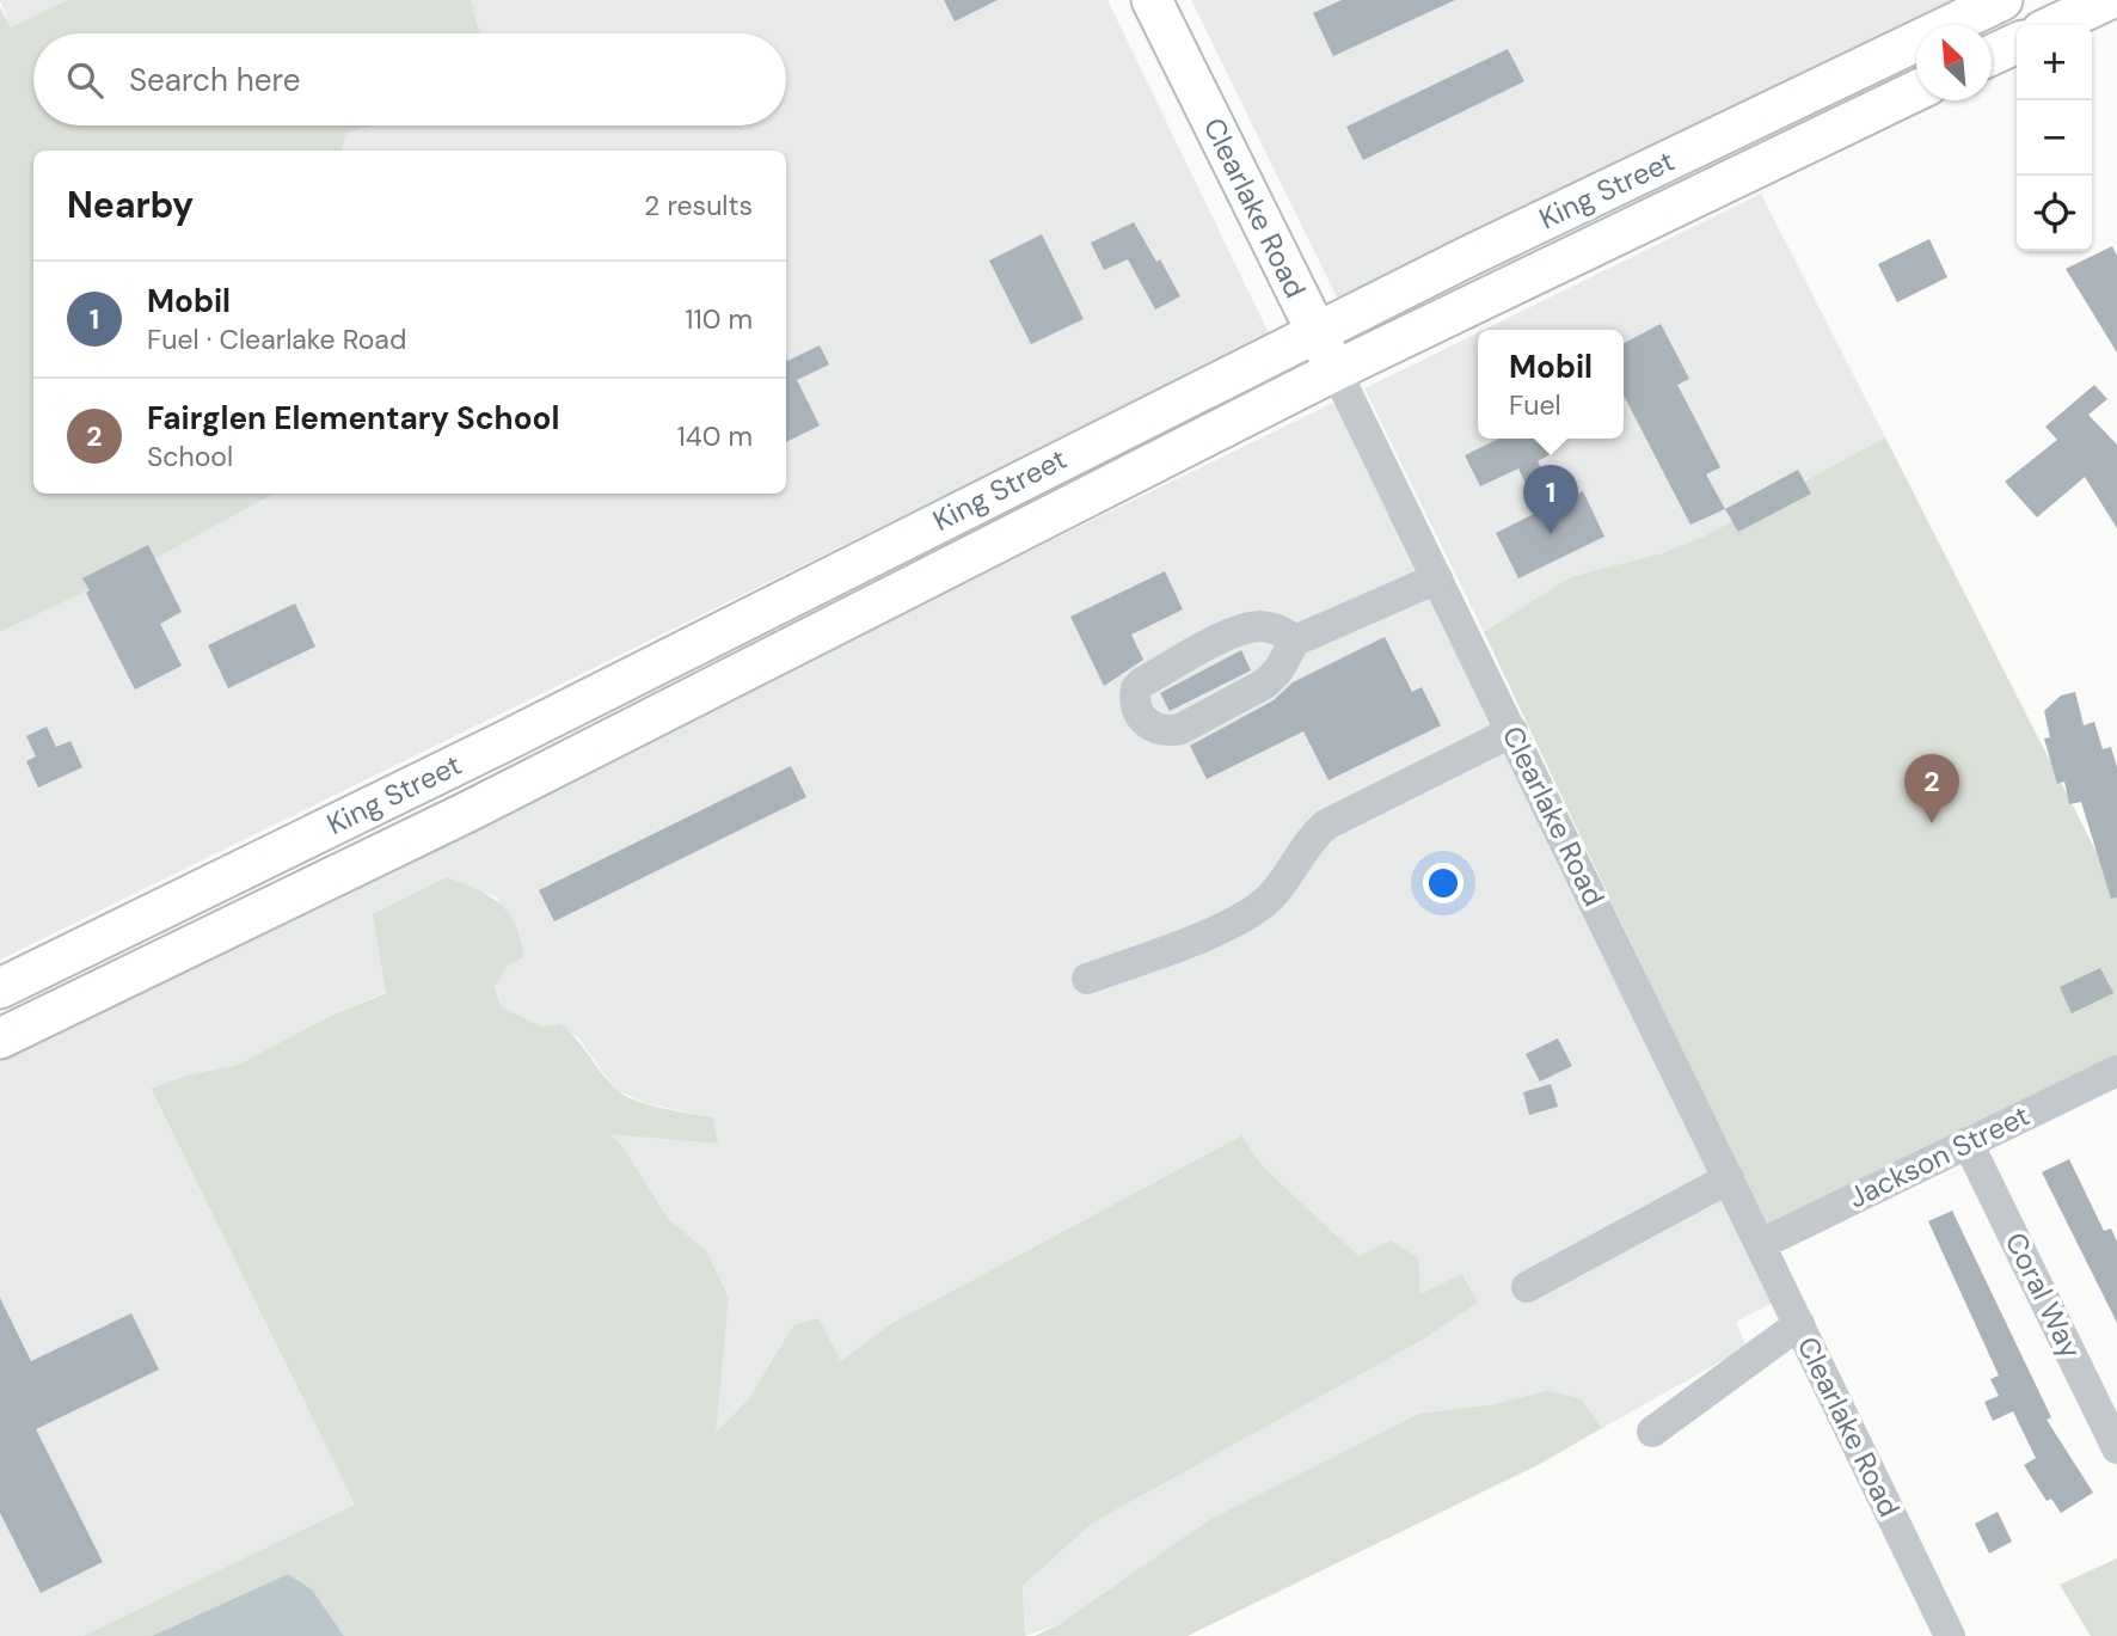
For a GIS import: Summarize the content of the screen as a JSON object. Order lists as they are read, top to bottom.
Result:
{
  "streets": {
    "main road": ["King Street", "Clearlake Road"],
    "street": ["Jackson Street", "Coral Way"]
  },
  "crossings": [
    ["King Street", "Clearlake Road"],
    ["Clearlake Road", "Jackson Street"],
    ["Jackson Street", "Coral Way"]
  ],
  "north": "top left",
  "page": {
    "map_buttons": ["+", "−"],
    "search": "Search here",
    "heading": ["Nearby", "2 results"],
    "list": [
      {
        "mark": "1",
        "name": "Mobil",
        "note": "Fuel · Clearlake Road",
        "value": "110 m"
      },
      {
        "mark": "2",
        "name": "Fairglen Elementary School",
        "note": "School",
        "value": "140 m"
      }
    ],
    "popup": ["Mobil", "Fuel"],
    "pins": ["1", "2"]
  }
}
